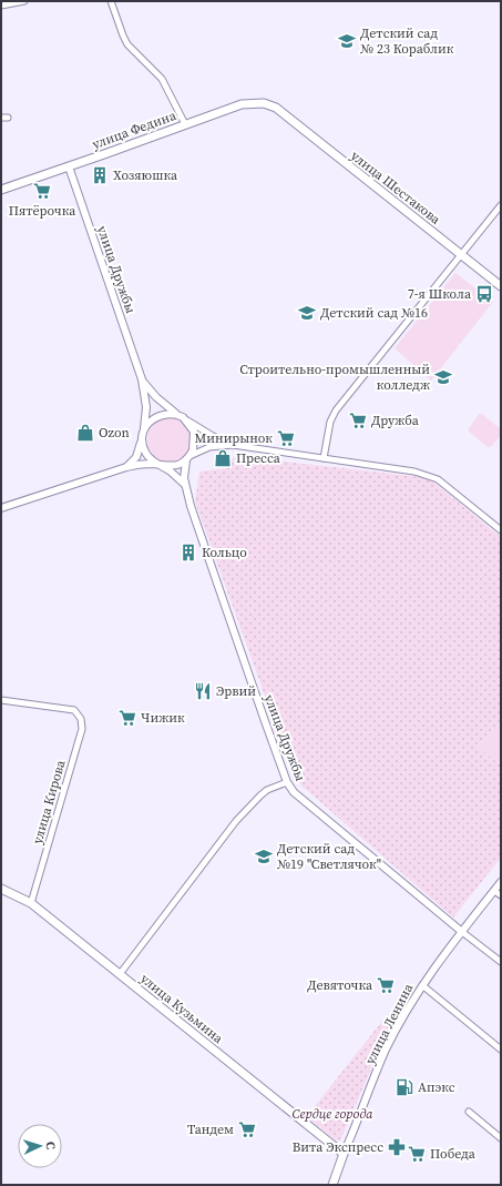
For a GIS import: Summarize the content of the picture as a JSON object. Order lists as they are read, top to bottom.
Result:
{
  "streets": {
    "main road": [
      "улица Федина",
      "улица Шестакова",
      "улица Кузьмина",
      "улица Ленина"
    ],
    "street": ["улица Дружбы", "улица Кирова"]
  },
  "crossings": [
    ["улица Федина", "улица Шестакова"],
    ["улица Федина", "улица Дружбы"],
    ["улица Дружбы", "улица Ленина"],
    ["улица Кирова", "улица Кузьмина"],
    ["улица Кузьмина", "улица Ленина"]
  ],
  "parks": ["Сердце города"],
  "places": {
    "school or university": [
      "Детский сад № 23 Кораблик",
      "Детский сад №16",
      "Строительно-промышленный колледж",
      "Детский сад №19 \"Светлячок\""
    ],
    "building": ["Хозяюшка", "Кольцо"],
    "supermarket": [
      "Пятёрочка",
      "Дружба",
      "Минирынок",
      "Чижик",
      "Девяточка",
      "Тандем",
      "Победа"
    ],
    "bus stop": ["7-я Школа"],
    "shop": ["Ozon", "Пресса"],
    "restaurant": ["Эрвий"],
    "fuel station": ["Апэкс"],
    "pharmacy": ["Вита Экспресс"]
  },
  "north": "right"
}
